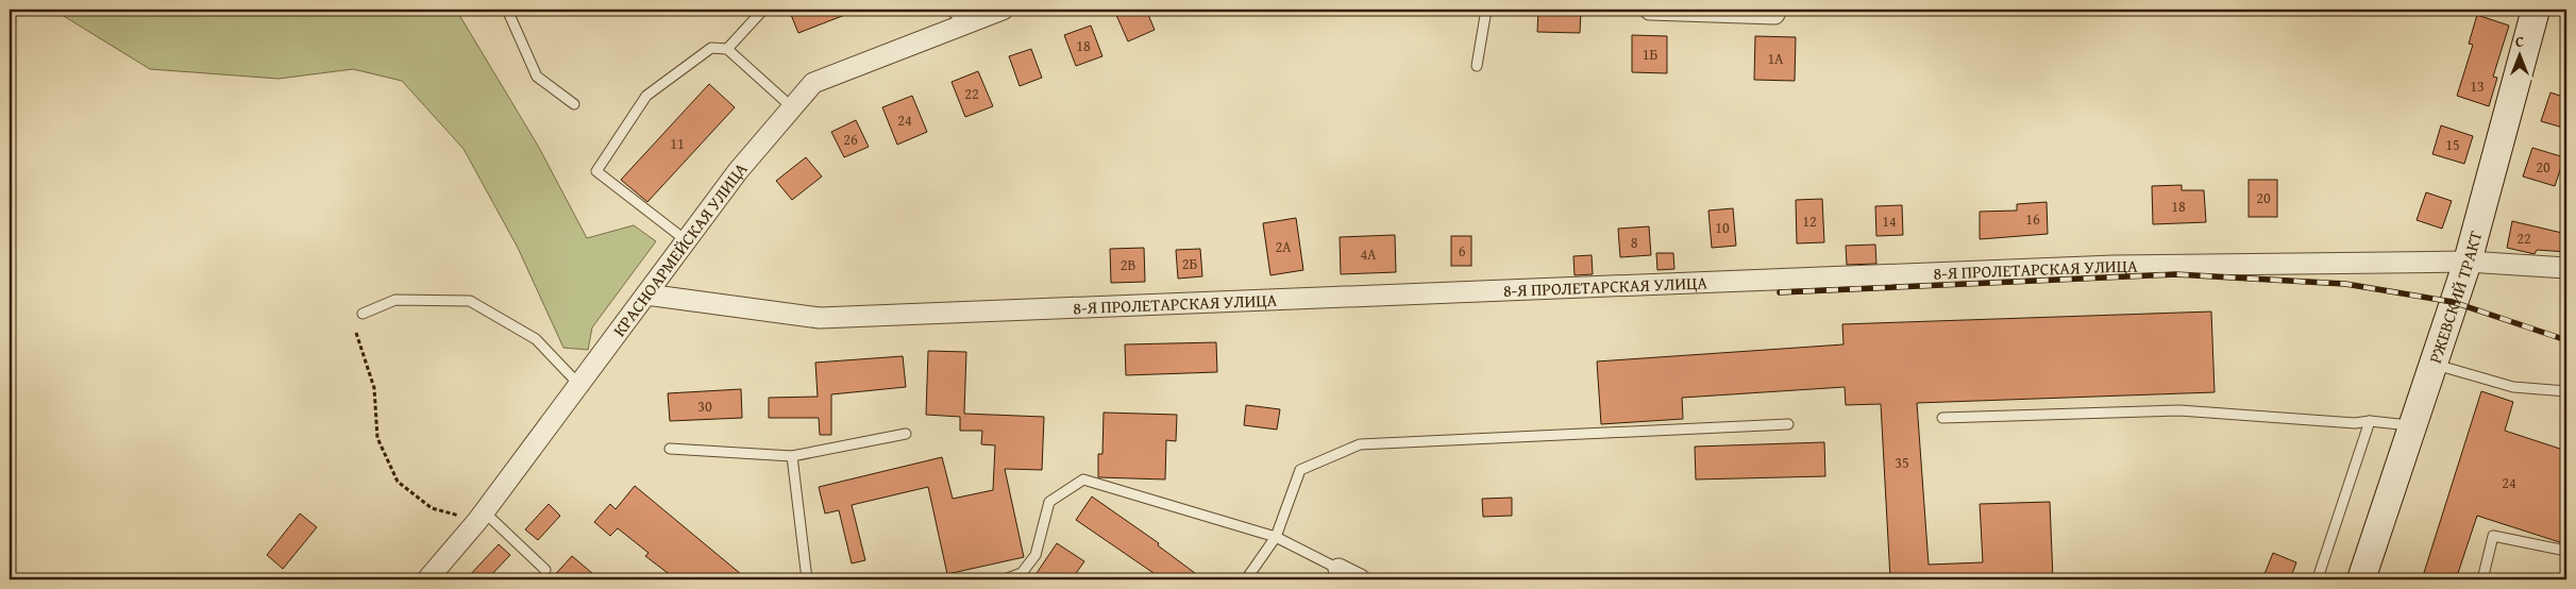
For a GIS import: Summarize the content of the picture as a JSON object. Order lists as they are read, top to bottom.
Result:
{
  "streets": {
    "main road": ["РЖЕВСКИЙ ТРАКТ"],
    "street": ["КРАСНОАРМЕЙСКАЯ УЛИЦА", "8-Я ПРОЛЕТАРСКАЯ УЛИЦА"]
  },
  "crossings": [
    ["КРАСНОАРМЕЙСКАЯ УЛИЦА", "8-Я ПРОЛЕТАРСКАЯ УЛИЦА"],
    ["8-Я ПРОЛЕТАРСКАЯ УЛИЦА", "РЖЕВСКИЙ ТРАКТ"]
  ],
  "house_numbers": [
    "18",
    "1Б",
    "1А",
    "13",
    "22",
    "24",
    "26",
    "11",
    "15",
    "20",
    "20",
    "18",
    "16",
    "12",
    "14",
    "10",
    "22",
    "8",
    "2А",
    "6",
    "4А",
    "2Б",
    "2В",
    "30",
    "35",
    "24"
  ],
  "north": "top"
}
